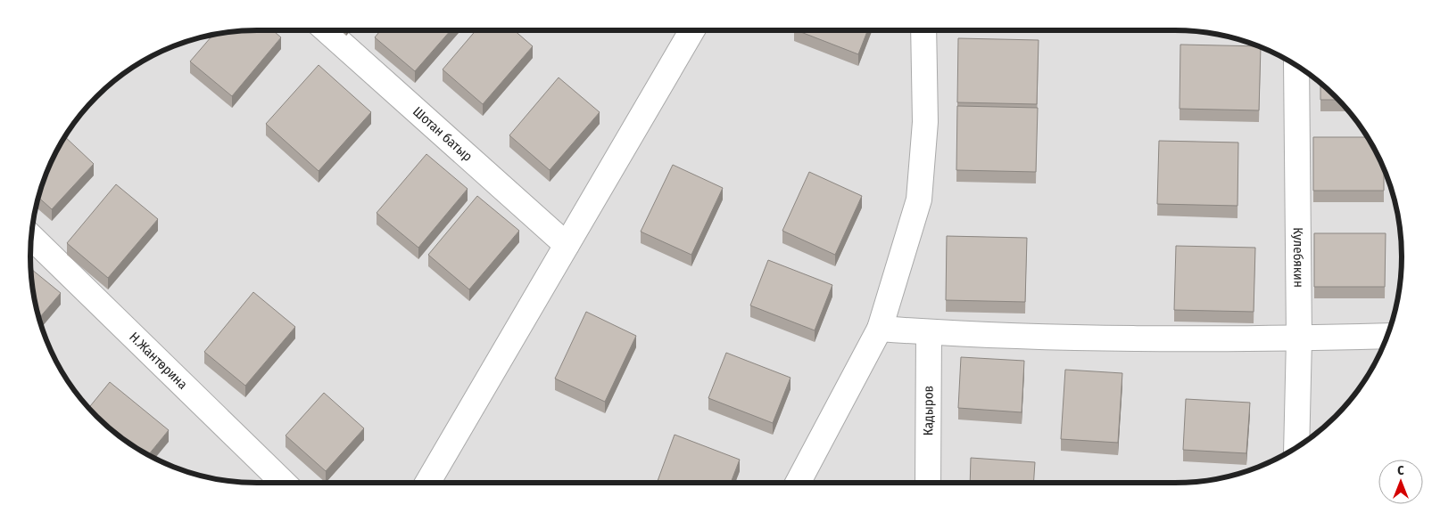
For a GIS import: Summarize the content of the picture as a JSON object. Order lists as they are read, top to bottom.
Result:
{
  "streets": {
    "street": [
      "Шотан батыр",
      "Кулебякин",
      "Н.Жантөрина",
      "Кадыров"
    ]
  },
  "north": "top"
}
